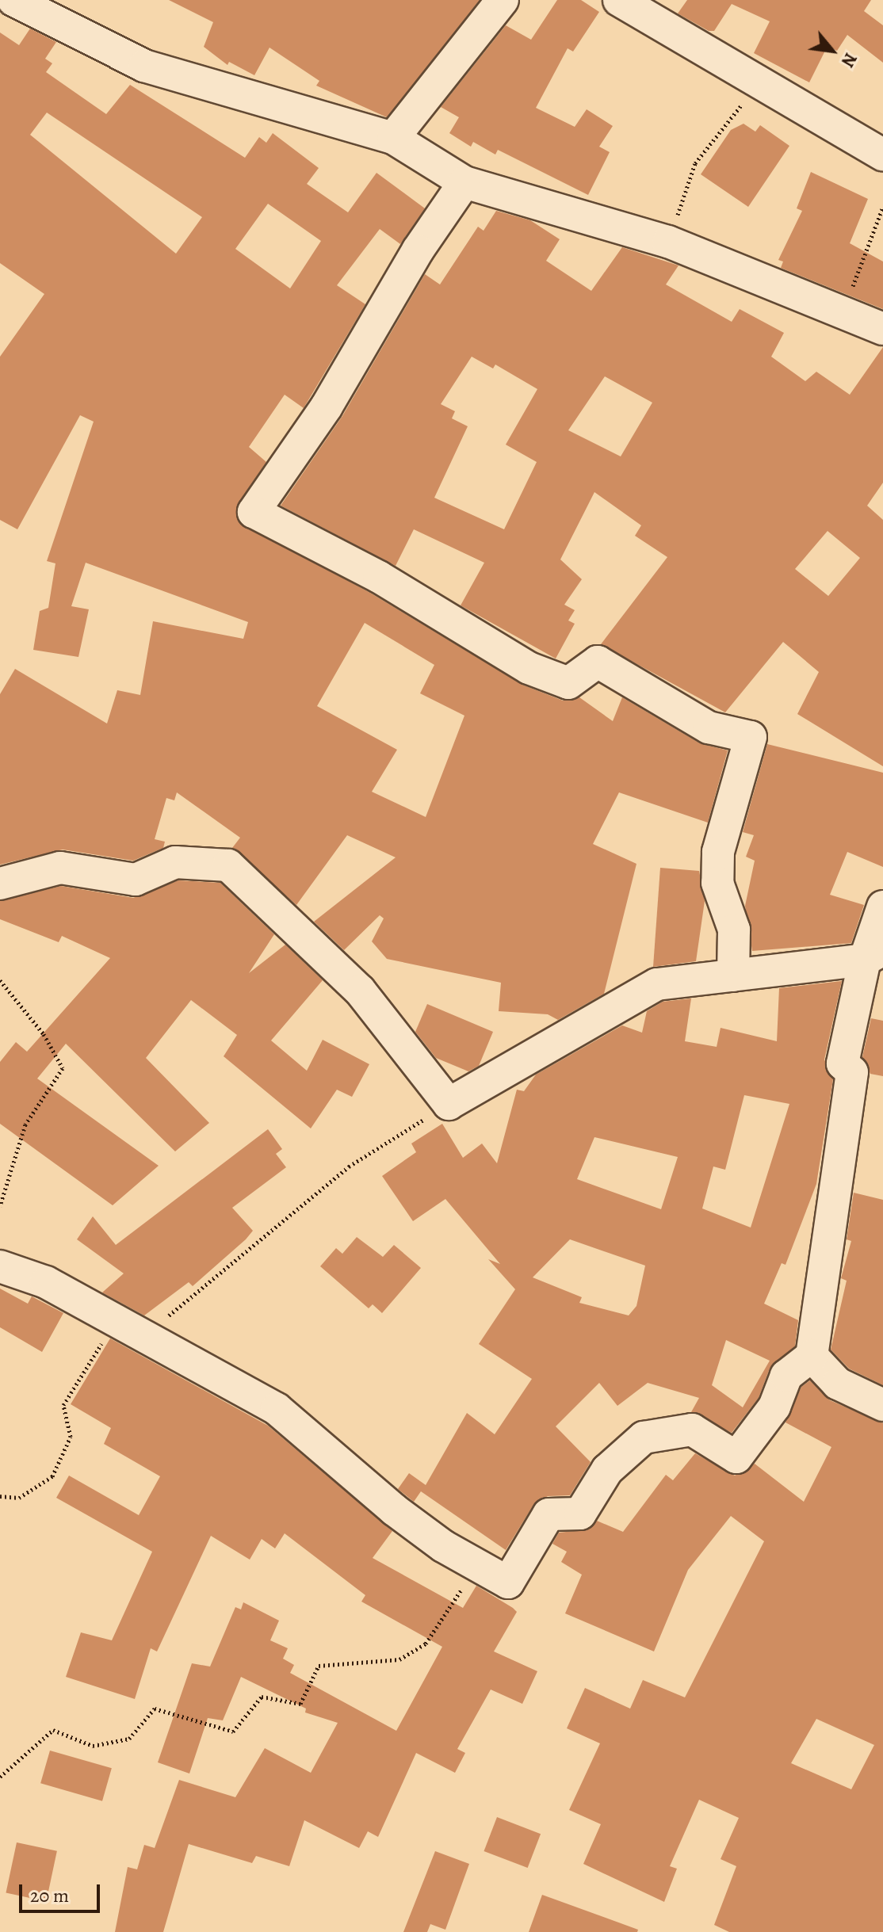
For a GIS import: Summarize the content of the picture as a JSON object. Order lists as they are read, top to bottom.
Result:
{
  "scale_bar": "20 m",
  "north": "bottom right"
}
